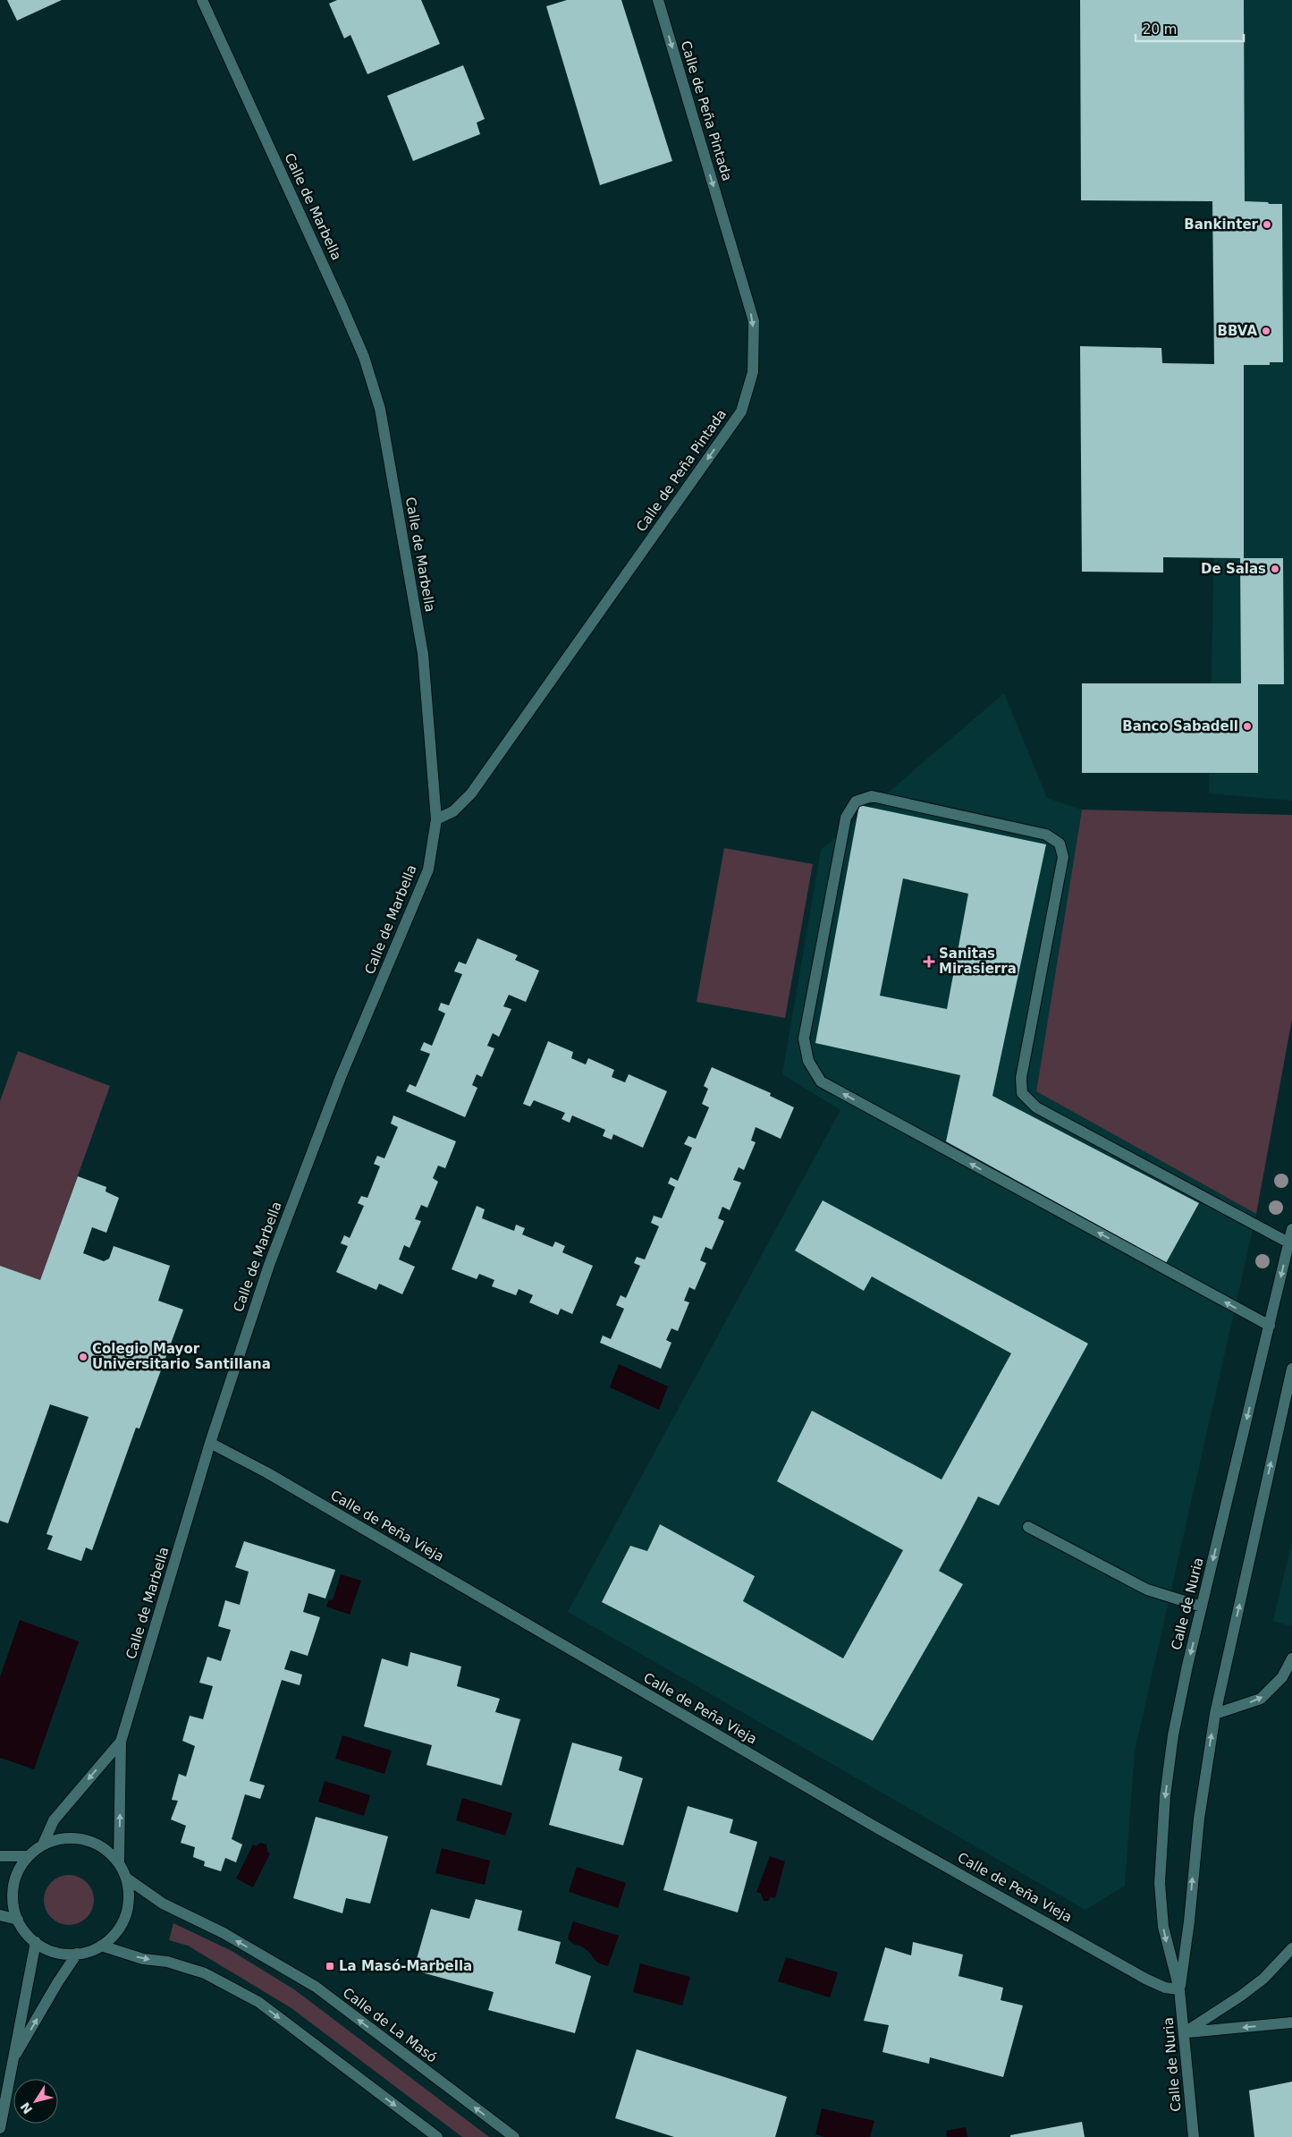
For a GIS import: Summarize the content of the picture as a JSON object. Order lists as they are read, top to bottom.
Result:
{
  "streets": {
    "street": [
      "Calle de Peña Pintada",
      "Calle de Marbella",
      "Calle de Peña Vieja",
      "Calle de Nuria",
      "Calle de La Masó"
    ]
  },
  "crossings": [
    ["Calle de Peña Pintada", "Calle de Marbella"],
    ["Calle de Marbella", "Calle de Peña Vieja"],
    ["Calle de Marbella", "Calle de La Masó"],
    ["Calle de Peña Vieja", "Calle de Nuria"]
  ],
  "one_way": ["Calle de Peña Pintada"],
  "places": {
    "other": [
      "Bankinter",
      "BBVA",
      "De Salas",
      "Banco Sabadell",
      "Colegio Mayor Universitario Santillana"
    ],
    "health": ["Sanitas Mirasierra"],
    "transit": ["La Masó-Marbella"]
  },
  "scale_bar": "20 m",
  "north": "bottom left"
}
